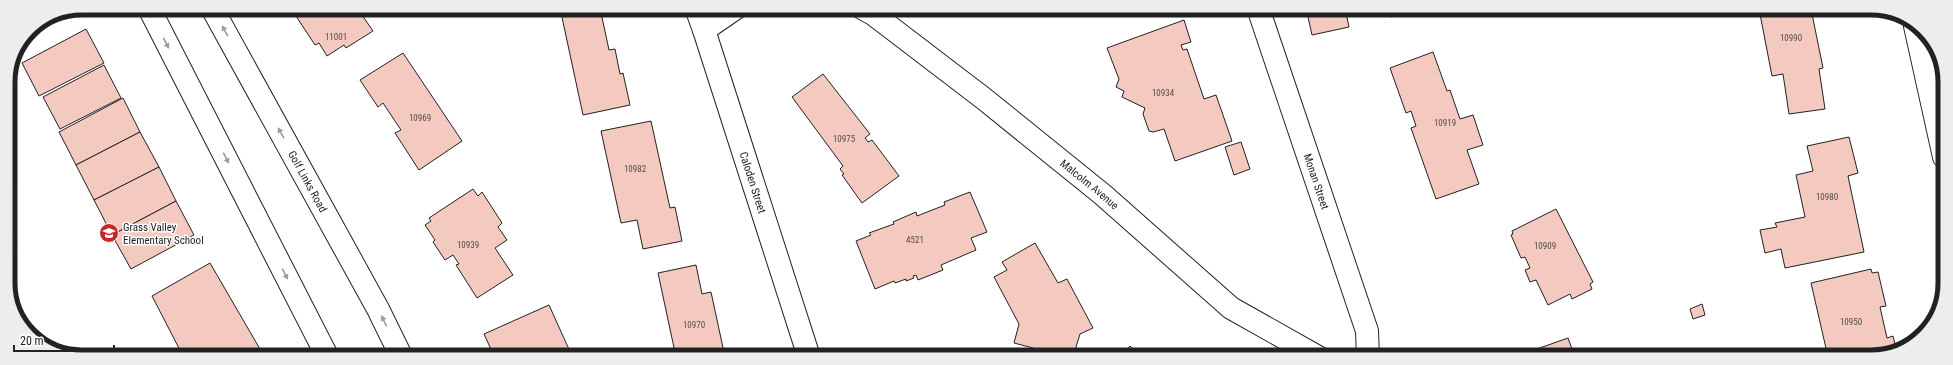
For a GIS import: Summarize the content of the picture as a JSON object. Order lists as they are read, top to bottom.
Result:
{
  "streets": {
    "street": [
      "Golf Links Road",
      "Caloden Street",
      "Monan Street",
      "Malcolm Avenue"
    ]
  },
  "places": {
    "school or university": ["Grass Valley Elementary School"]
  },
  "house_numbers": [
    "11001",
    "10990",
    "10934",
    "10969",
    "10919",
    "10975",
    "10982",
    "10980",
    "4521",
    "10939",
    "10909",
    "10950",
    "10970"
  ],
  "scale_bar": "20 m"
}
